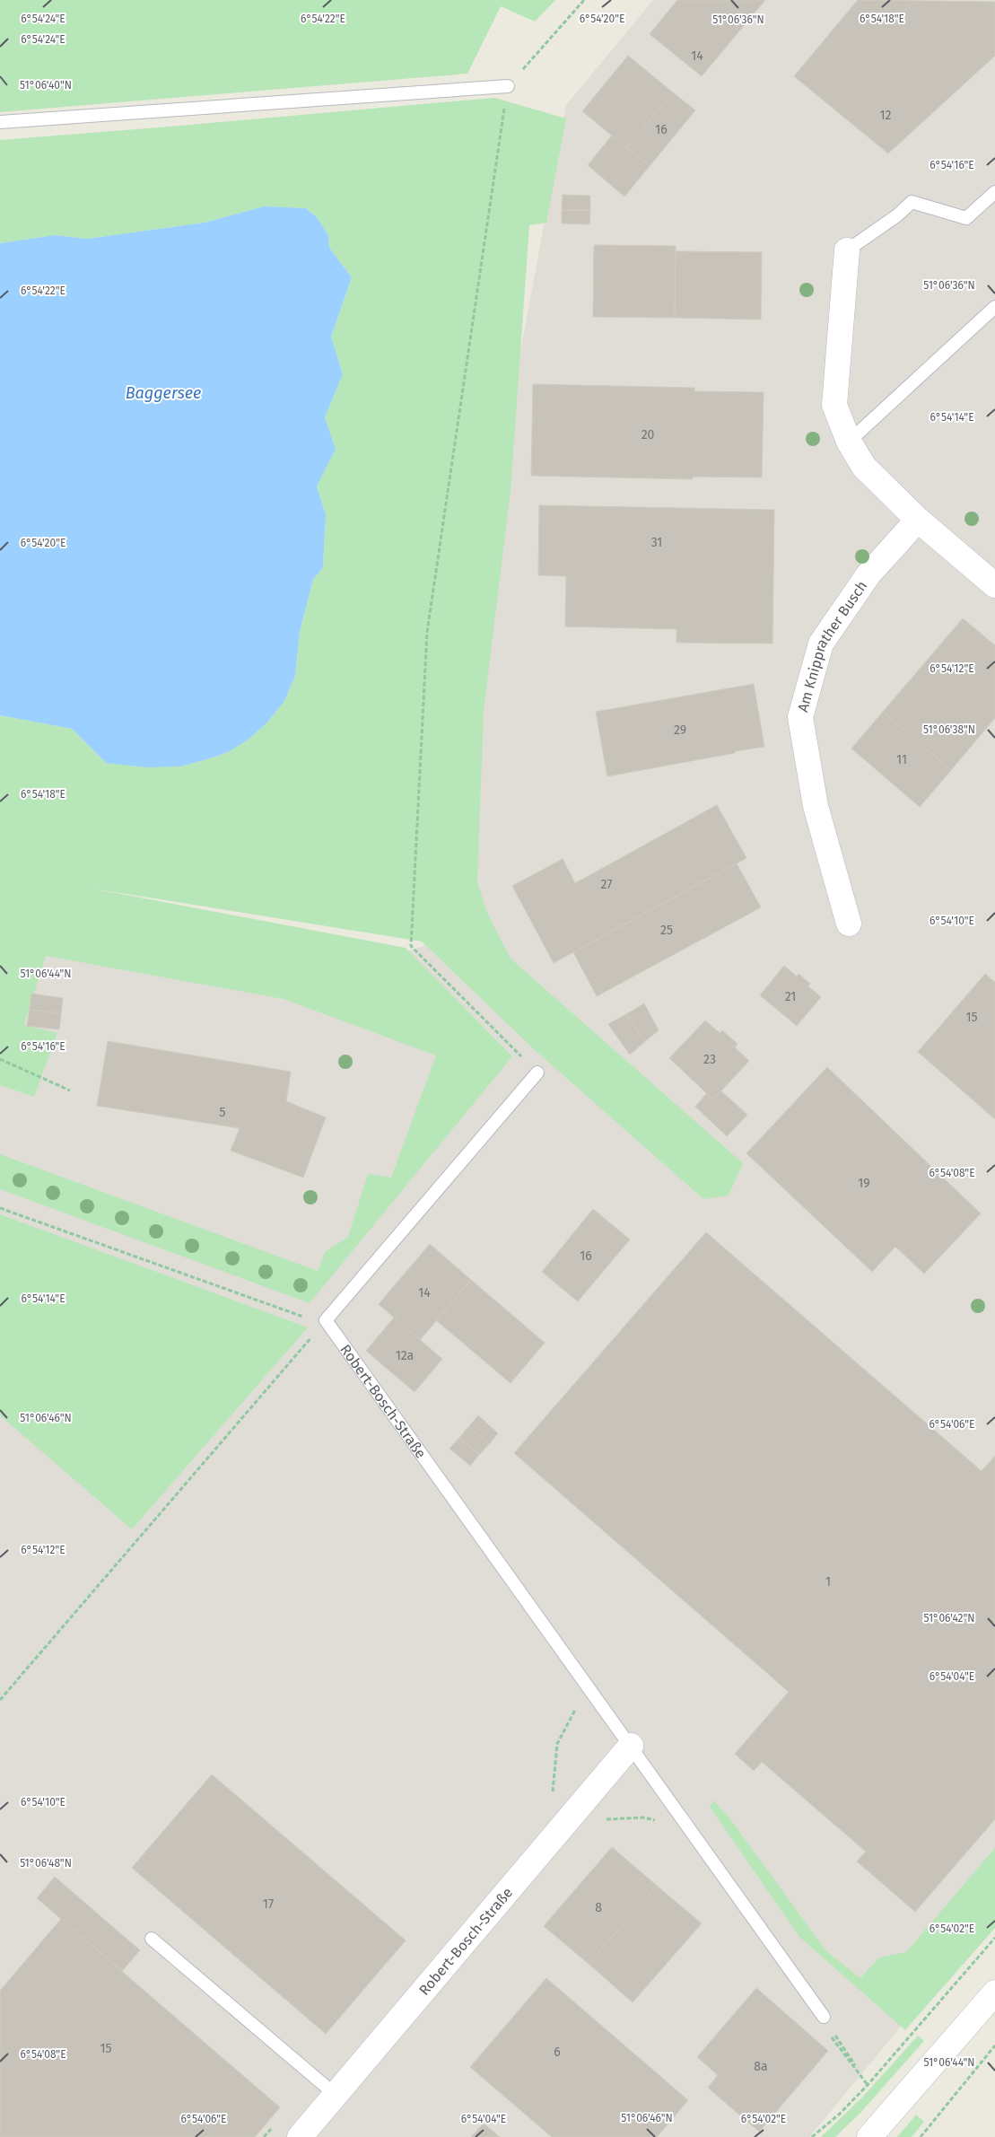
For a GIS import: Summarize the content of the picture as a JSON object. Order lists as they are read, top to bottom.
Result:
{
  "streets": {
    "street": ["Am Knipprather Busch", "Robert-Bosch-Straße"]
  },
  "water": ["Baggersee"],
  "house_numbers": [
    "14",
    "12",
    "16",
    "20",
    "31",
    "29",
    "11",
    "27",
    "25",
    "21",
    "15",
    "23",
    "5",
    "19",
    "16",
    "14",
    "12a",
    "1",
    "17",
    "8",
    "15",
    "6",
    "8a"
  ],
  "coordinates": [
    "6°54'24\"E",
    "6°54'22\"E",
    "6°54'20\"E",
    "6°54'18\"E",
    "51°06'36\"N",
    "51°06'40\"N",
    "6°54'16\"E",
    "6°54'14\"E",
    "6°54'12\"E",
    "51°06'38\"N",
    "6°54'10\"E",
    "51°06'44\"N",
    "6°54'08\"E",
    "51°06'46\"N",
    "6°54'06\"E",
    "51°06'42\"N",
    "6°54'04\"E",
    "51°06'48\"N",
    "6°54'02\"E"
  ]
}
